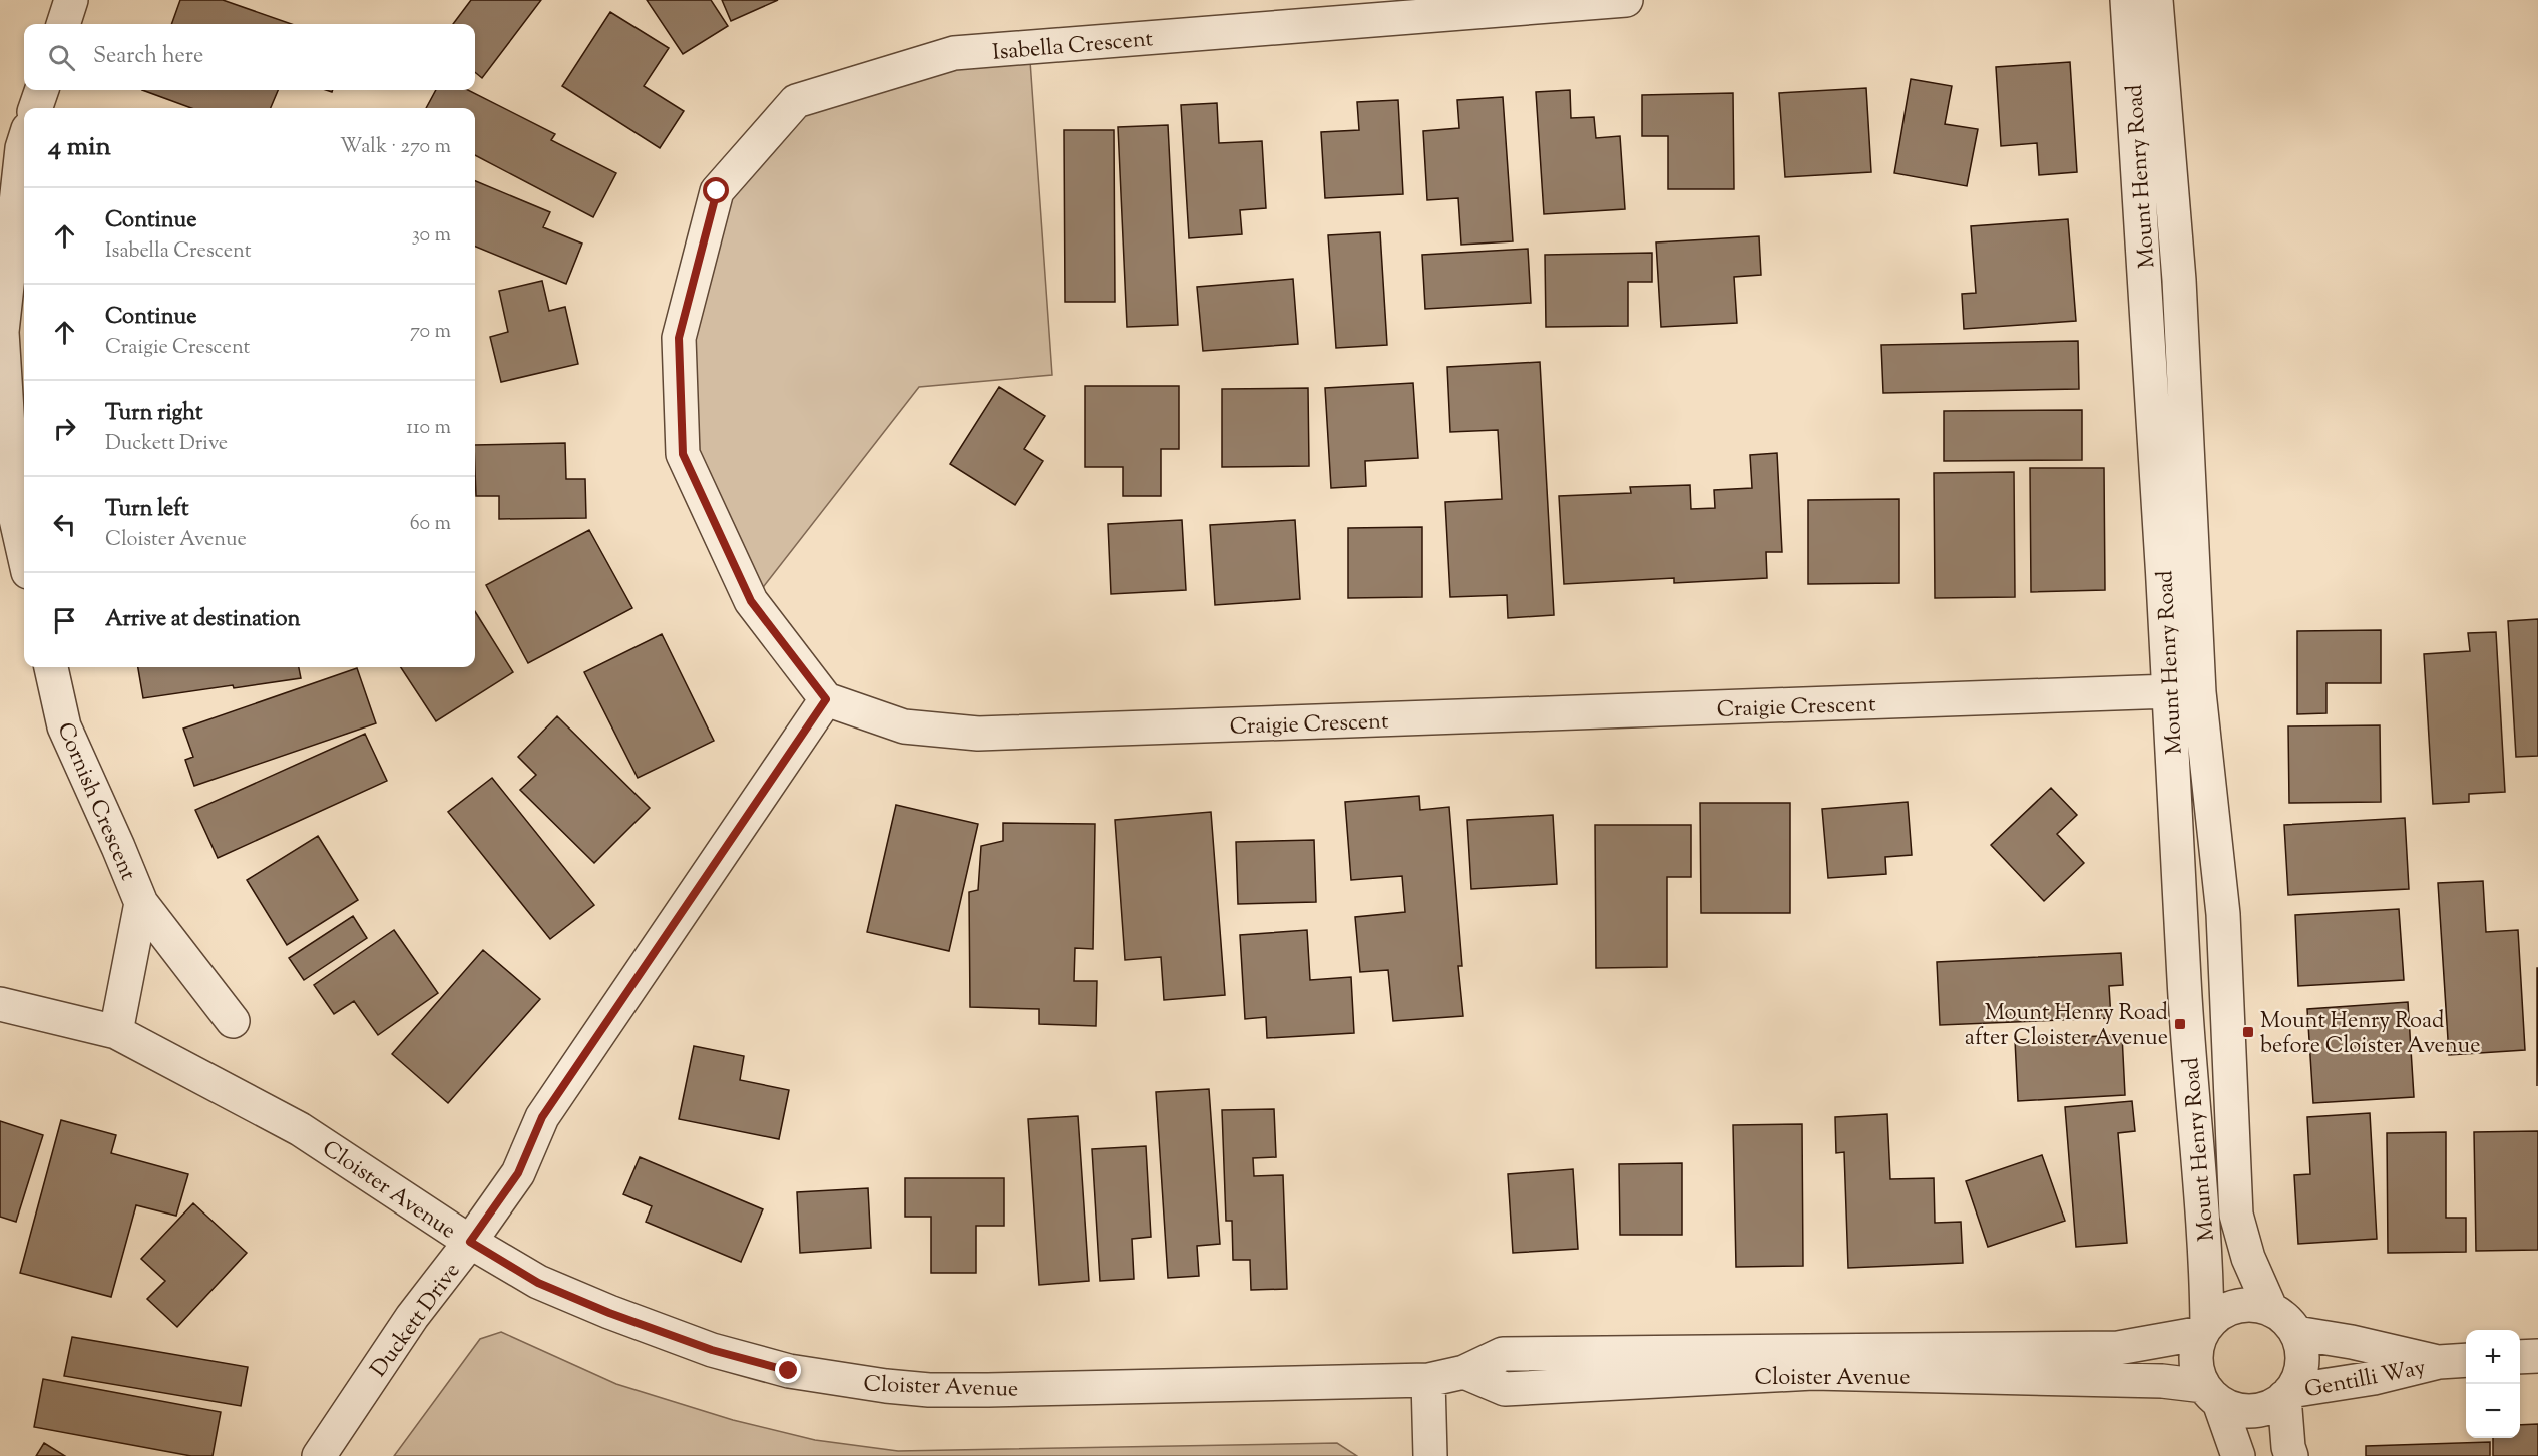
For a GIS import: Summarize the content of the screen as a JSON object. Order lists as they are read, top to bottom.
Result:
{
  "streets": {
    "street": [
      "Isabella Crescent",
      "Mount Henry Road",
      "Craigie Crescent",
      "Cornish Crescent",
      "Cloister Avenue",
      "Duckett Drive",
      "Gentilli Way"
    ]
  },
  "crossings": [
    ["Isabella Crescent", "Craigie Crescent"],
    ["Isabella Crescent", "Duckett Drive"],
    ["Mount Henry Road", "Craigie Crescent"],
    ["Mount Henry Road", "Cloister Avenue"],
    ["Mount Henry Road", "Gentilli Way"],
    ["Craigie Crescent", "Duckett Drive"],
    ["Cornish Crescent", "Cloister Avenue"],
    ["Cloister Avenue", "Duckett Drive"],
    ["Cloister Avenue", "Gentilli Way"]
  ],
  "places": {
    "transit": ["Mount Henry Road after Cloister Avenue", "Mount Henry Road before Cloister Avenue"]
  },
  "page": {
    "search": "Search here",
    "heading": ["4 min", "Walk · 270 m"],
    "list": [
      ["Continue", "Isabella Crescent", "30 m"],
      ["Continue", "Craigie Crescent", "70 m"],
      ["Turn right", "Duckett Drive", "110 m"],
      ["Turn left", "Cloister Avenue", "60 m"],
      "Arrive at destination"
    ],
    "map_buttons": ["+", "−"]
  }
}
